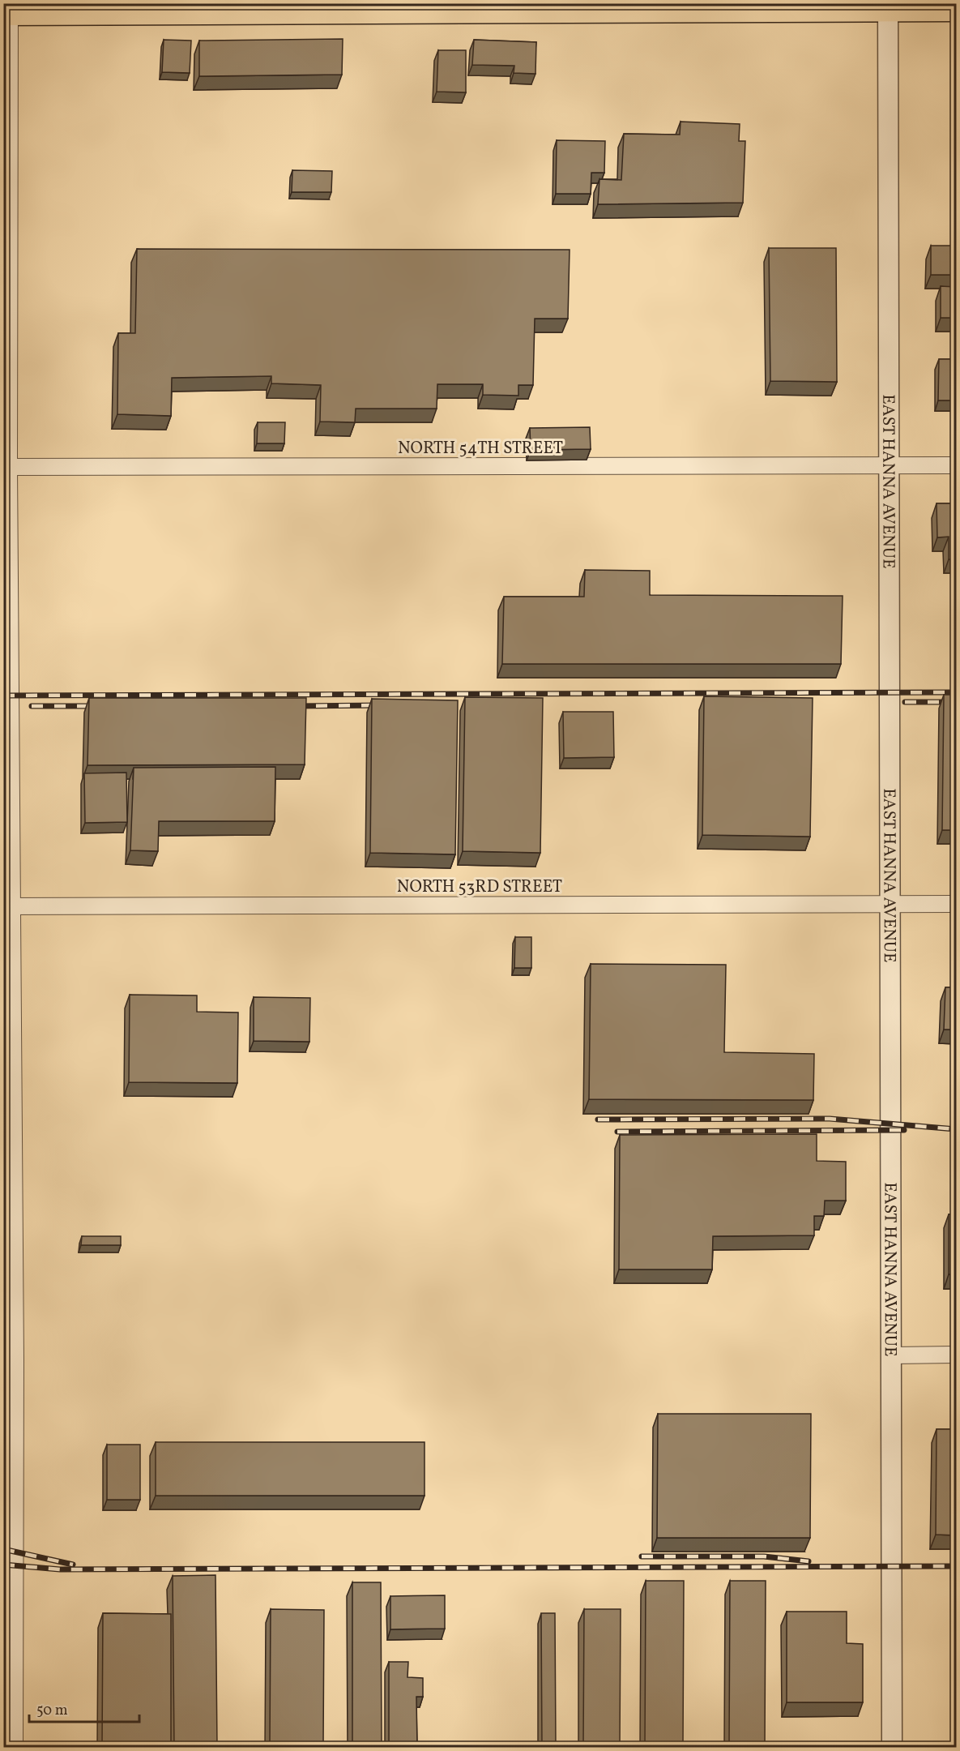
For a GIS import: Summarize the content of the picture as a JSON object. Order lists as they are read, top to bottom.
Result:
{
  "streets": {
    "street": ["NORTH 54TH STREET", "EAST HANNA AVENUE", "NORTH 53RD STREET"]
  },
  "crossings": [
    ["NORTH 54TH STREET", "EAST HANNA AVENUE"],
    ["EAST HANNA AVENUE", "NORTH 53RD STREET"]
  ],
  "scale_bar": "50 m"
}
